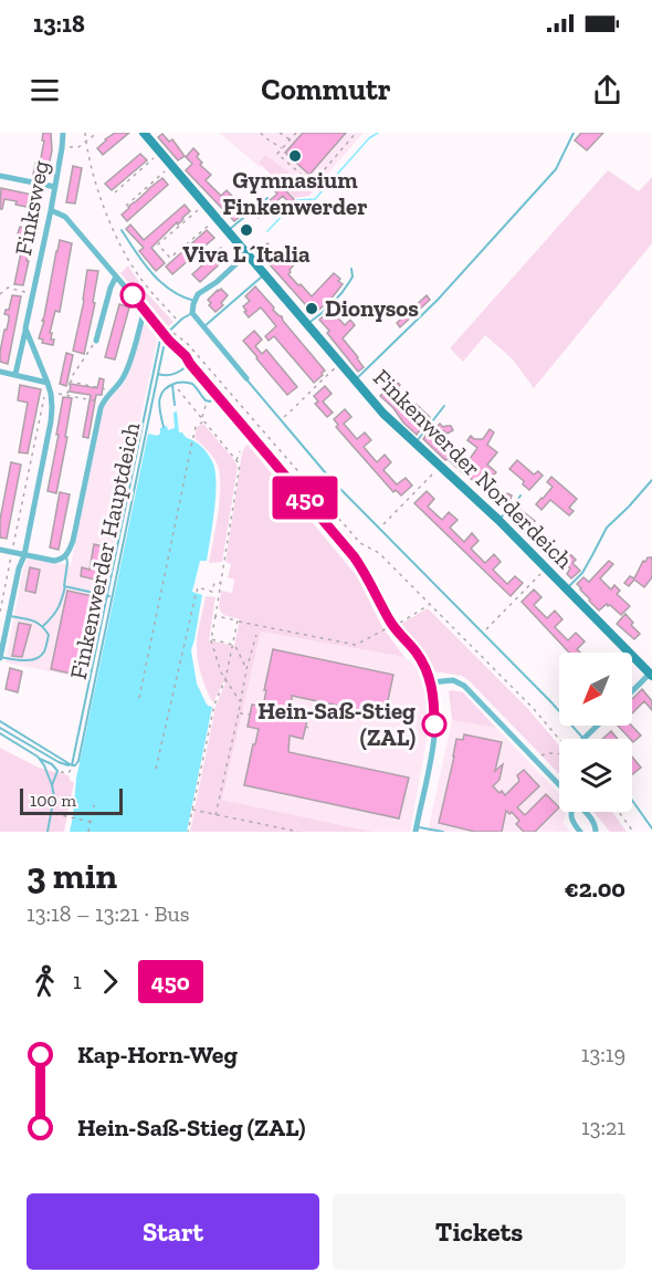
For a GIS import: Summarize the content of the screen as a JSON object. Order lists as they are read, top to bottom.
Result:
{
  "streets": {
    "street": ["Finksweg", "Finkenwerder Norderdeich"],
    "lane": ["Finkenwerder Hauptdeich"]
  },
  "places": [
    "Gymnasium Finkenwerder",
    "Viva L´Italia",
    "Dionysos",
    "Hein-Saß-Stieg (ZAL)"
  ],
  "lines": ["bus line 450"],
  "scale_bar": "100 m",
  "north": "bottom left",
  "page": {
    "status": "13:18",
    "header": "Commutr",
    "on_map": "450",
    "scale": "100 m",
    "heading": ["3 min", "13:18 – 13:21 · Bus", "€2.00"],
    "legs": ["1", "450"],
    "list": [
      {
        "name": "Kap-Horn-Weg",
        "value": "13:19"
      },
      {
        "name": "Hein-Saß-Stieg (ZAL)",
        "value": "13:21"
      }
    ],
    "buttons": ["Start", "Tickets"]
  }
}
